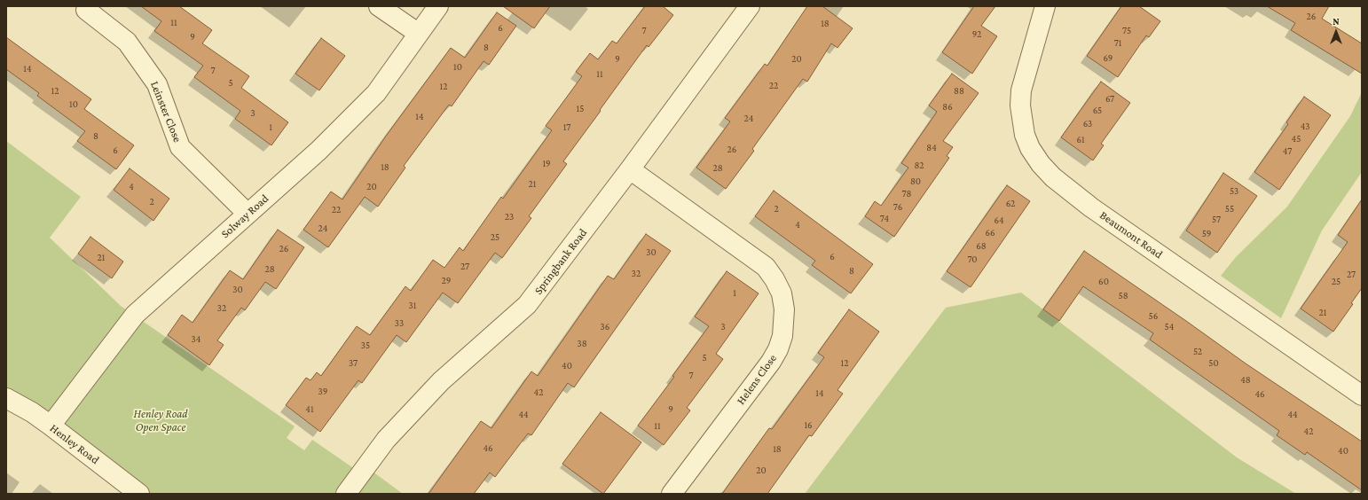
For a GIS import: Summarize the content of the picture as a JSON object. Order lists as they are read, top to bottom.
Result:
{
  "streets": {
    "street": [
      "Leinster Close",
      "Solway Road",
      "Beaumont Road",
      "Springbank Road",
      "Helens Close",
      "Henley Road"
    ]
  },
  "crossings": [
    ["Leinster Close", "Solway Road"],
    ["Solway Road", "Henley Road"],
    ["Springbank Road", "Helens Close"]
  ],
  "parks": ["Henley Road Open Space"],
  "house_numbers": [
    "26",
    "11",
    "18",
    "6",
    "7",
    "75",
    "92",
    "9",
    "71",
    "8",
    "69",
    "9",
    "20",
    "10",
    "14",
    "7",
    "11",
    "5",
    "22",
    "12",
    "12",
    "88",
    "67",
    "10",
    "86",
    "15",
    "65",
    "3",
    "14",
    "24",
    "63",
    "43",
    "1",
    "17",
    "8",
    "45",
    "61",
    "84",
    "26",
    "6",
    "47",
    "19",
    "82",
    "18",
    "28",
    "80",
    "21",
    "4",
    "20",
    "53",
    "78",
    "2",
    "62",
    "76",
    "2",
    "55",
    "22",
    "23",
    "74",
    "57",
    "64",
    "4",
    "24",
    "66",
    "59",
    "25",
    "68",
    "26",
    "30",
    "6",
    "21",
    "70",
    "27",
    "28",
    "8",
    "32",
    "27",
    "29",
    "60",
    "25",
    "30",
    "1",
    "58",
    "31",
    "32",
    "21",
    "56",
    "33",
    "36",
    "3",
    "54",
    "34",
    "38",
    "35",
    "52",
    "5",
    "37",
    "12",
    "50",
    "40",
    "7",
    "48",
    "39",
    "42",
    "14",
    "46",
    "41",
    "9",
    "44",
    "44",
    "16",
    "11",
    "42",
    "46",
    "18",
    "40",
    "20"
  ],
  "north": "top"
}
